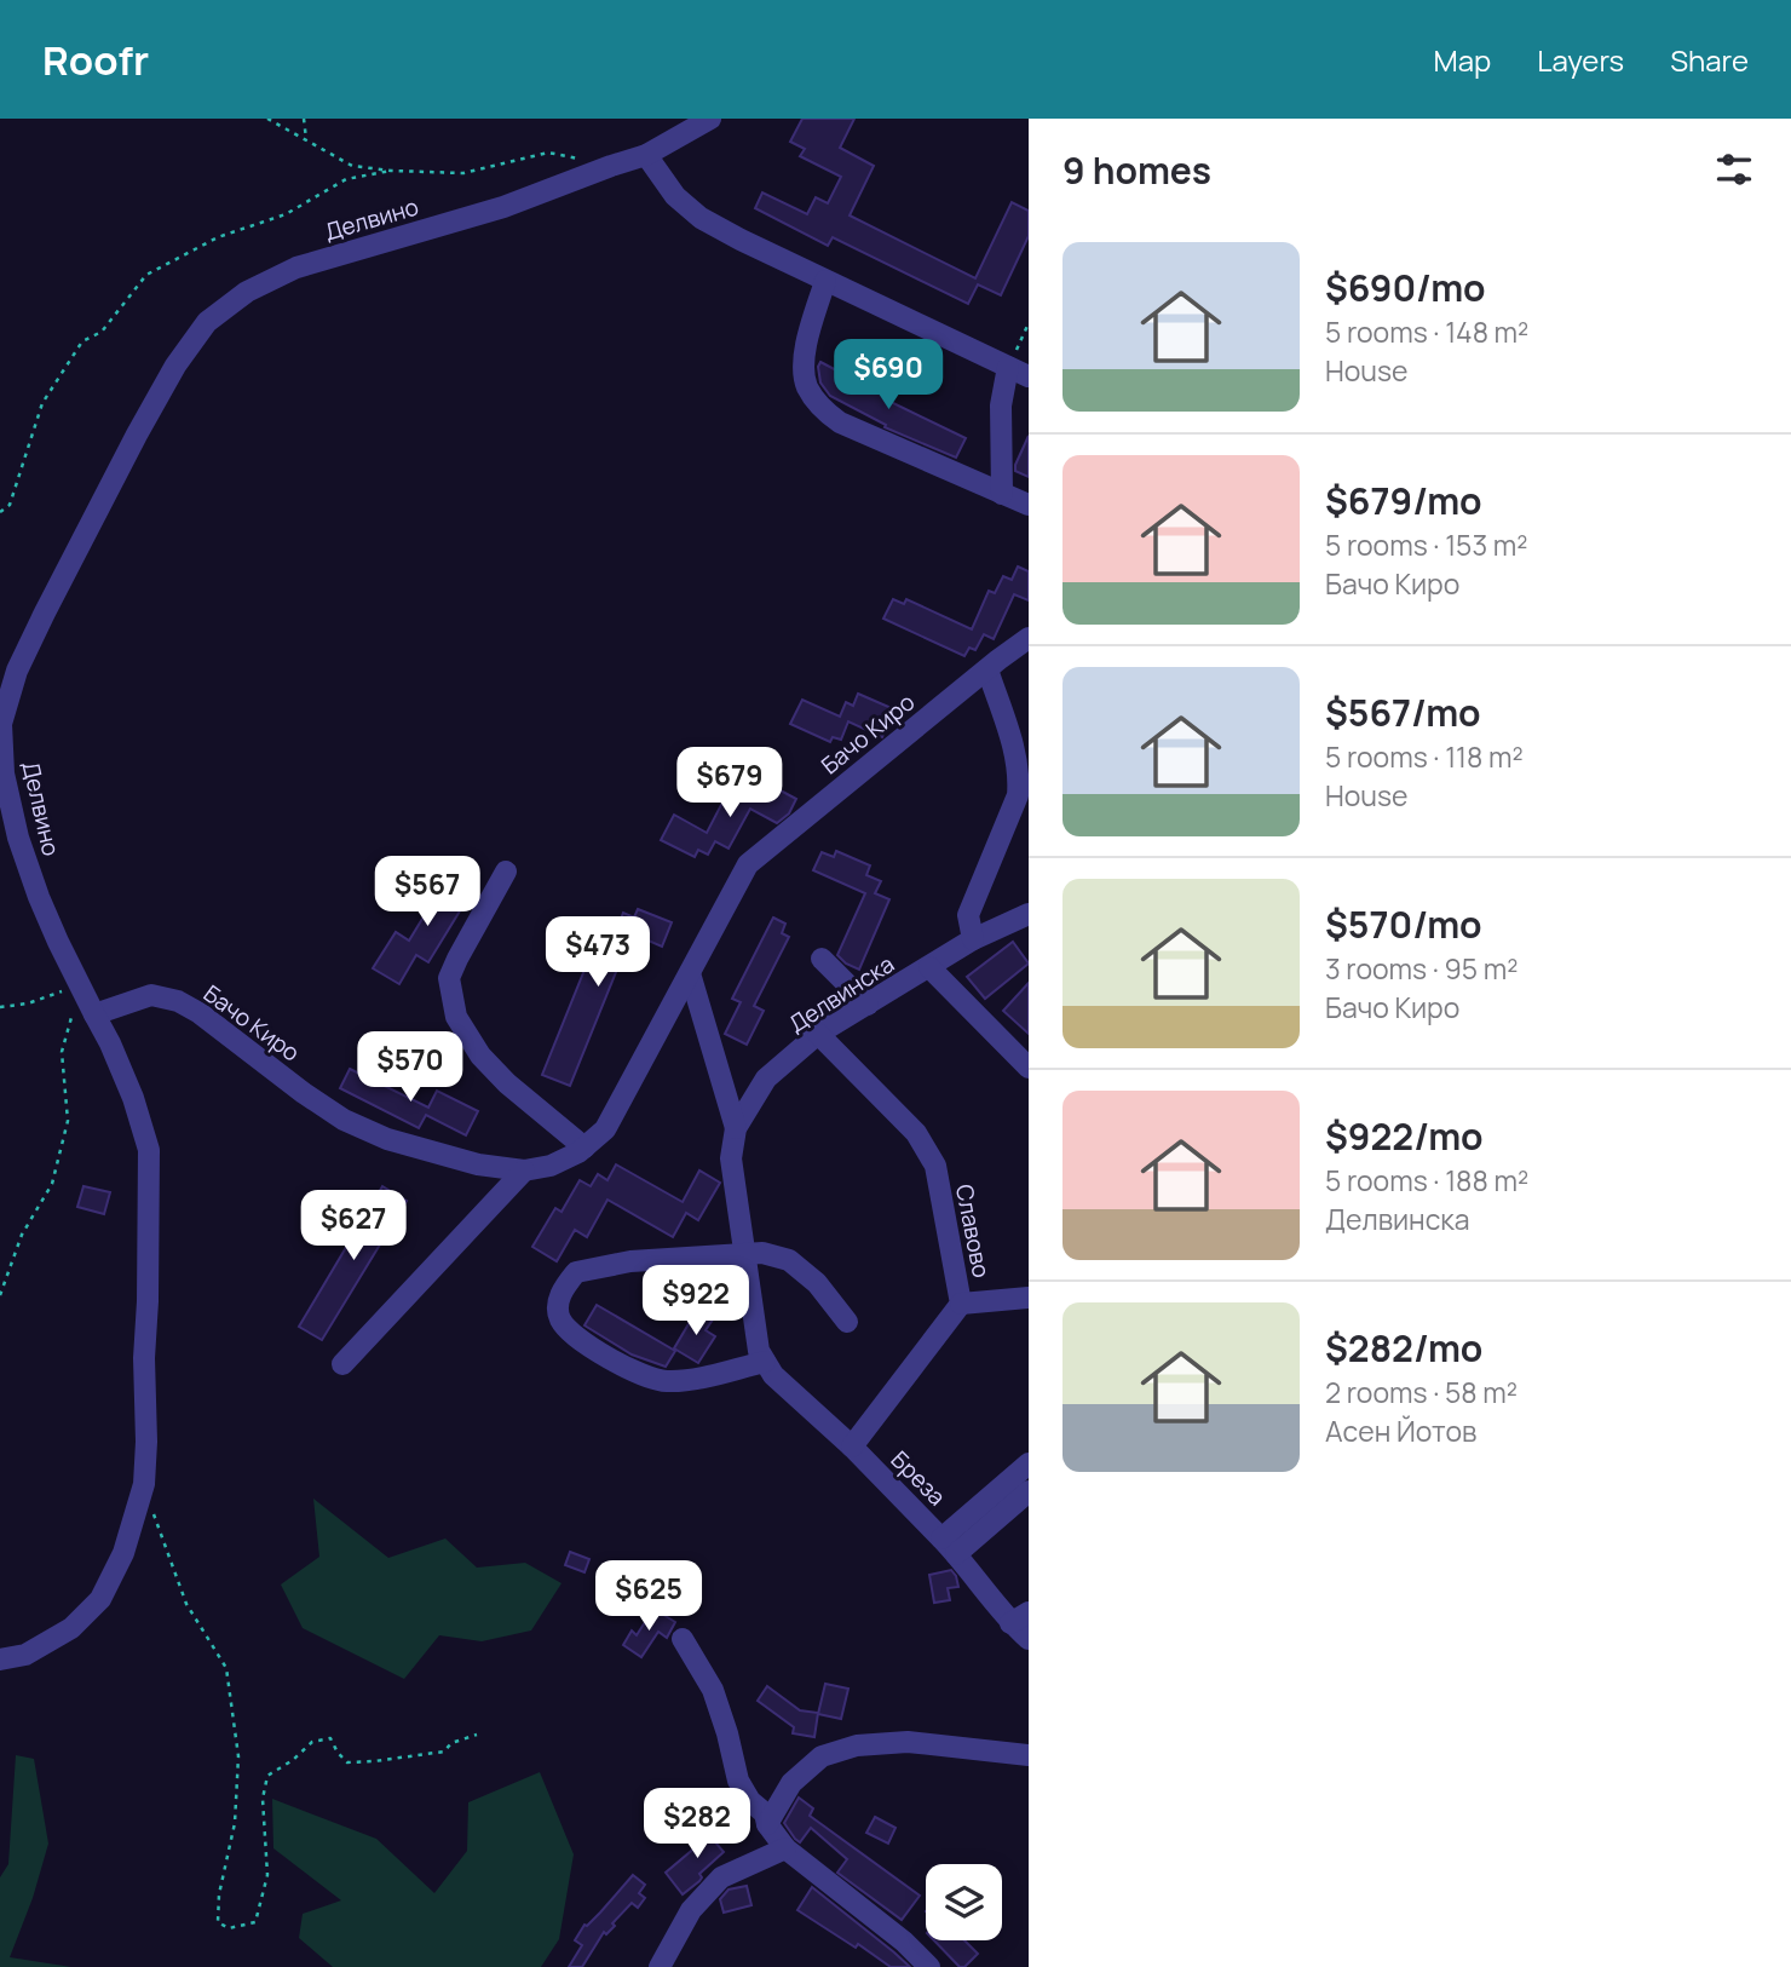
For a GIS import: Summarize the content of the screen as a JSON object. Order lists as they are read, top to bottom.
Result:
{
  "streets": {
    "street": [
      "Делвино",
      "Бачо Киро",
      "Делвинска",
      "Славово",
      "Бреза"
    ]
  },
  "crossings": [
    ["Делвино", "Бачо Киро"],
    ["Делвинска", "Славово"],
    ["Делвинска", "Бреза"],
    ["Славово", "Бреза"]
  ],
  "page": {
    "header": "Roofr",
    "nav": ["Map", "Layers", "Share"],
    "heading": "9 homes",
    "list": [
      {
        "name": "$690/mo",
        "note": "5 rooms · 148 m² · House"
      },
      {
        "name": "$679/mo",
        "note": "5 rooms · 153 m² · Бачо Киро"
      },
      {
        "name": "$567/mo",
        "note": "5 rooms · 118 m² · House"
      },
      {
        "name": "$570/mo",
        "note": "3 rooms · 95 m² · Бачо Киро"
      },
      {
        "name": "$922/mo",
        "note": "5 rooms · 188 m² · Делвинска"
      },
      {
        "name": "$282/mo",
        "note": "2 rooms · 58 m² · Асен Йотов"
      }
    ],
    "price": [
      "$690",
      "$679",
      "$567",
      "$473",
      "$570",
      "$627",
      "$922",
      "$625",
      "$282"
    ]
  }
}
